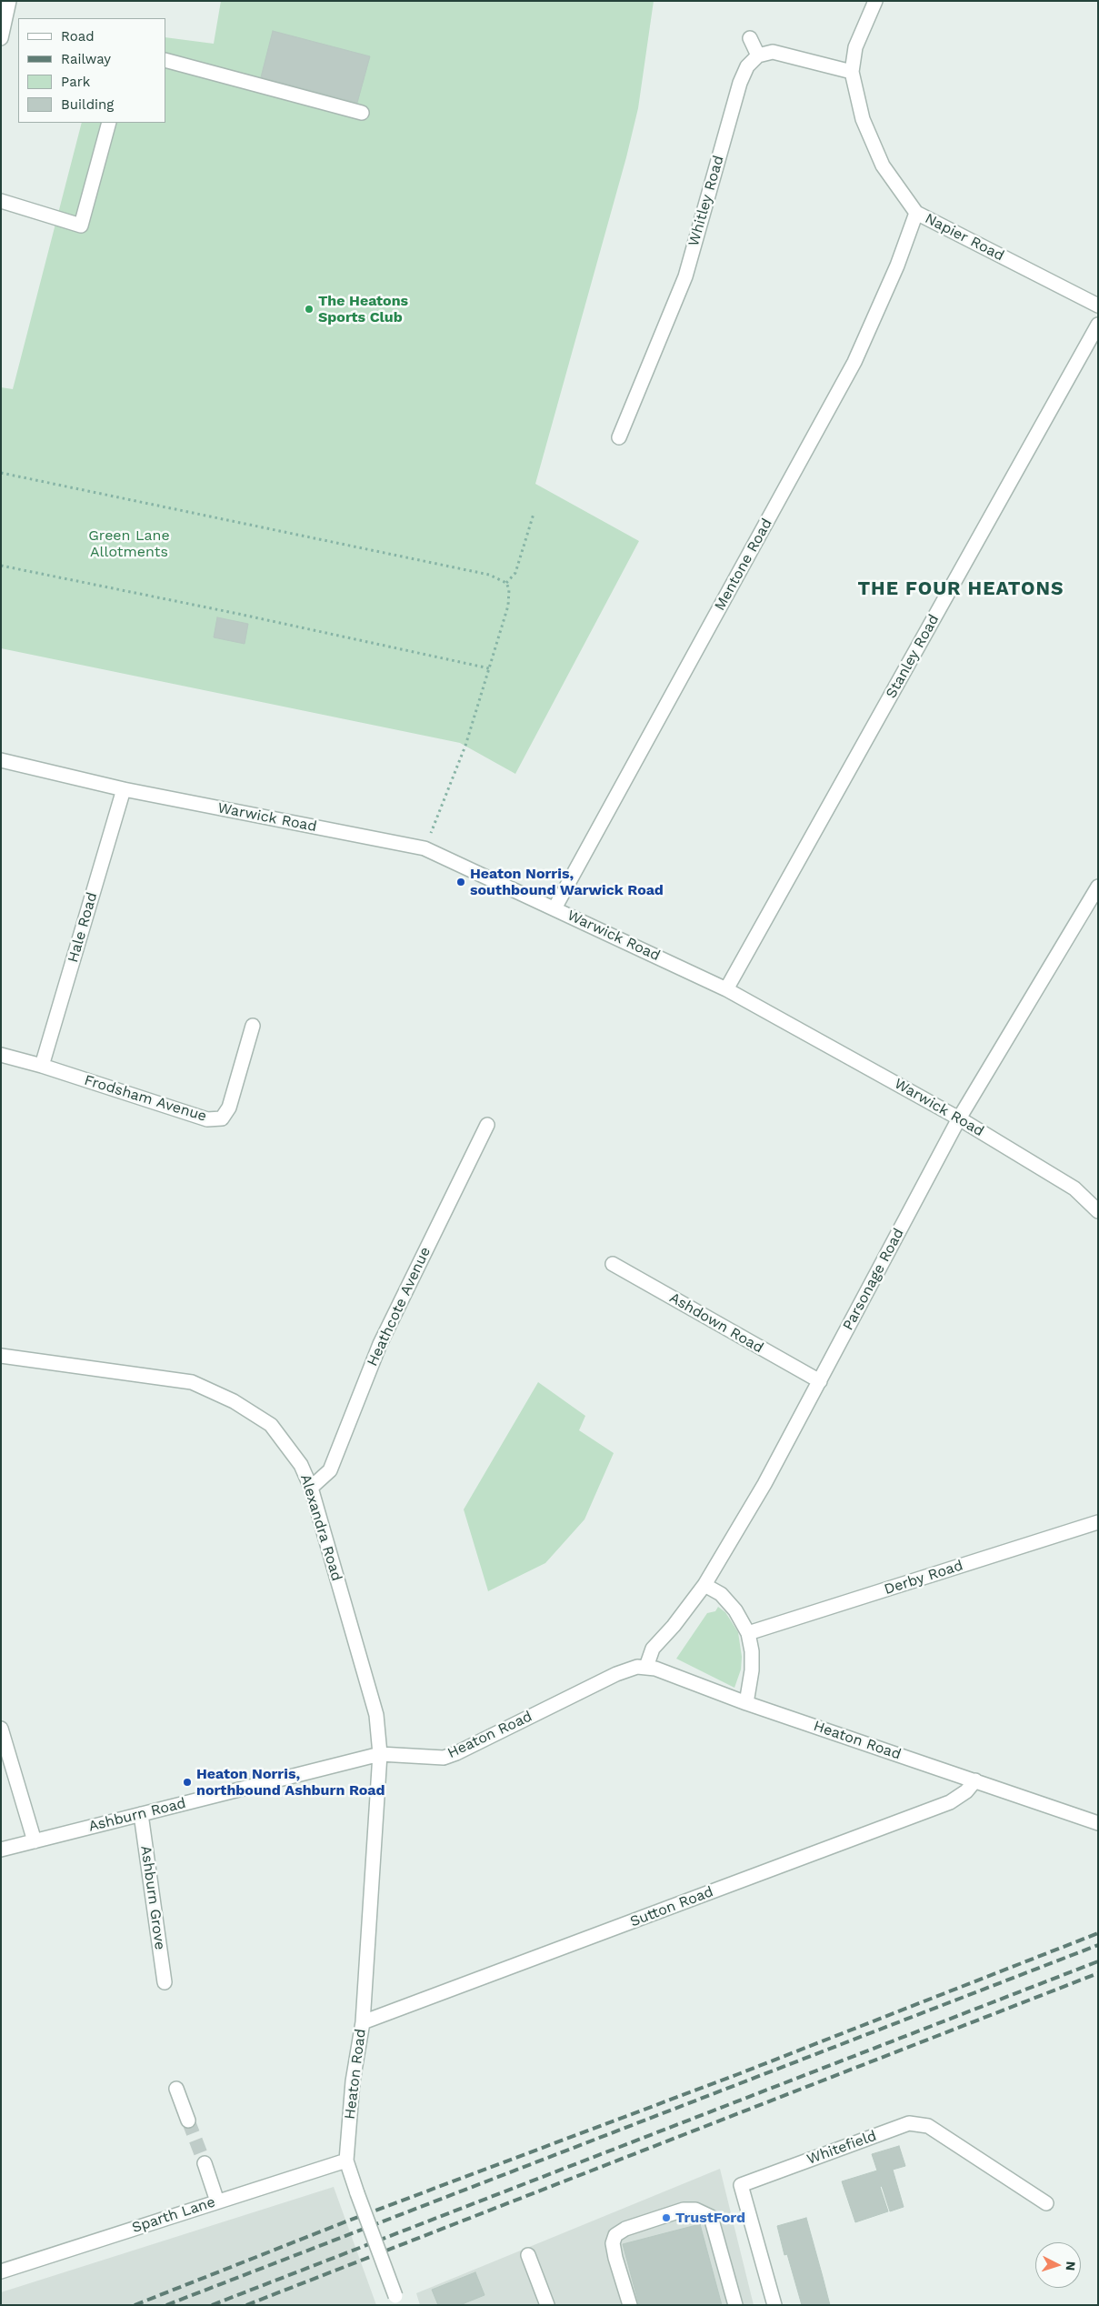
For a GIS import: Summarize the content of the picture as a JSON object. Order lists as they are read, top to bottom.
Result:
{
  "streets": {
    "street": [
      "Whitley Road",
      "Napier Road",
      "Mentone Road",
      "Stanley Road",
      "Warwick Road",
      "Hale Road",
      "Frodsham Avenue",
      "Parsonage Road",
      "Heathcote Avenue",
      "Ashdown Road",
      "Alexandra Road",
      "Derby Road",
      "Heaton Road",
      "Ashburn Road",
      "Ashburn Grove",
      "Sutton Road",
      "Whitefield",
      "Sparth Lane"
    ]
  },
  "crossings": [
    ["Napier Road", "Mentone Road"],
    ["Mentone Road", "Warwick Road"],
    ["Stanley Road", "Warwick Road"],
    ["Warwick Road", "Hale Road"],
    ["Warwick Road", "Parsonage Road"],
    ["Hale Road", "Frodsham Avenue"],
    ["Parsonage Road", "Ashdown Road"],
    ["Parsonage Road", "Heaton Road"],
    ["Heathcote Avenue", "Alexandra Road"],
    ["Alexandra Road", "Heaton Road"],
    ["Alexandra Road", "Ashburn Road"],
    ["Heaton Road", "Ashburn Road"],
    ["Heaton Road", "Sutton Road"],
    ["Heaton Road", "Sparth Lane"],
    ["Ashburn Road", "Ashburn Grove"]
  ],
  "districts": ["THE FOUR HEATONS"],
  "parks": ["Green Lane Allotments"],
  "places": [
    "The Heatons Sports Club",
    "Heaton Norris, southbound Warwick Road",
    "Heaton Norris, northbound Ashburn Road",
    "TrustFord"
  ],
  "legend": [
    "Road",
    "Railway",
    "Park",
    "Building"
  ],
  "north": "right"
}
